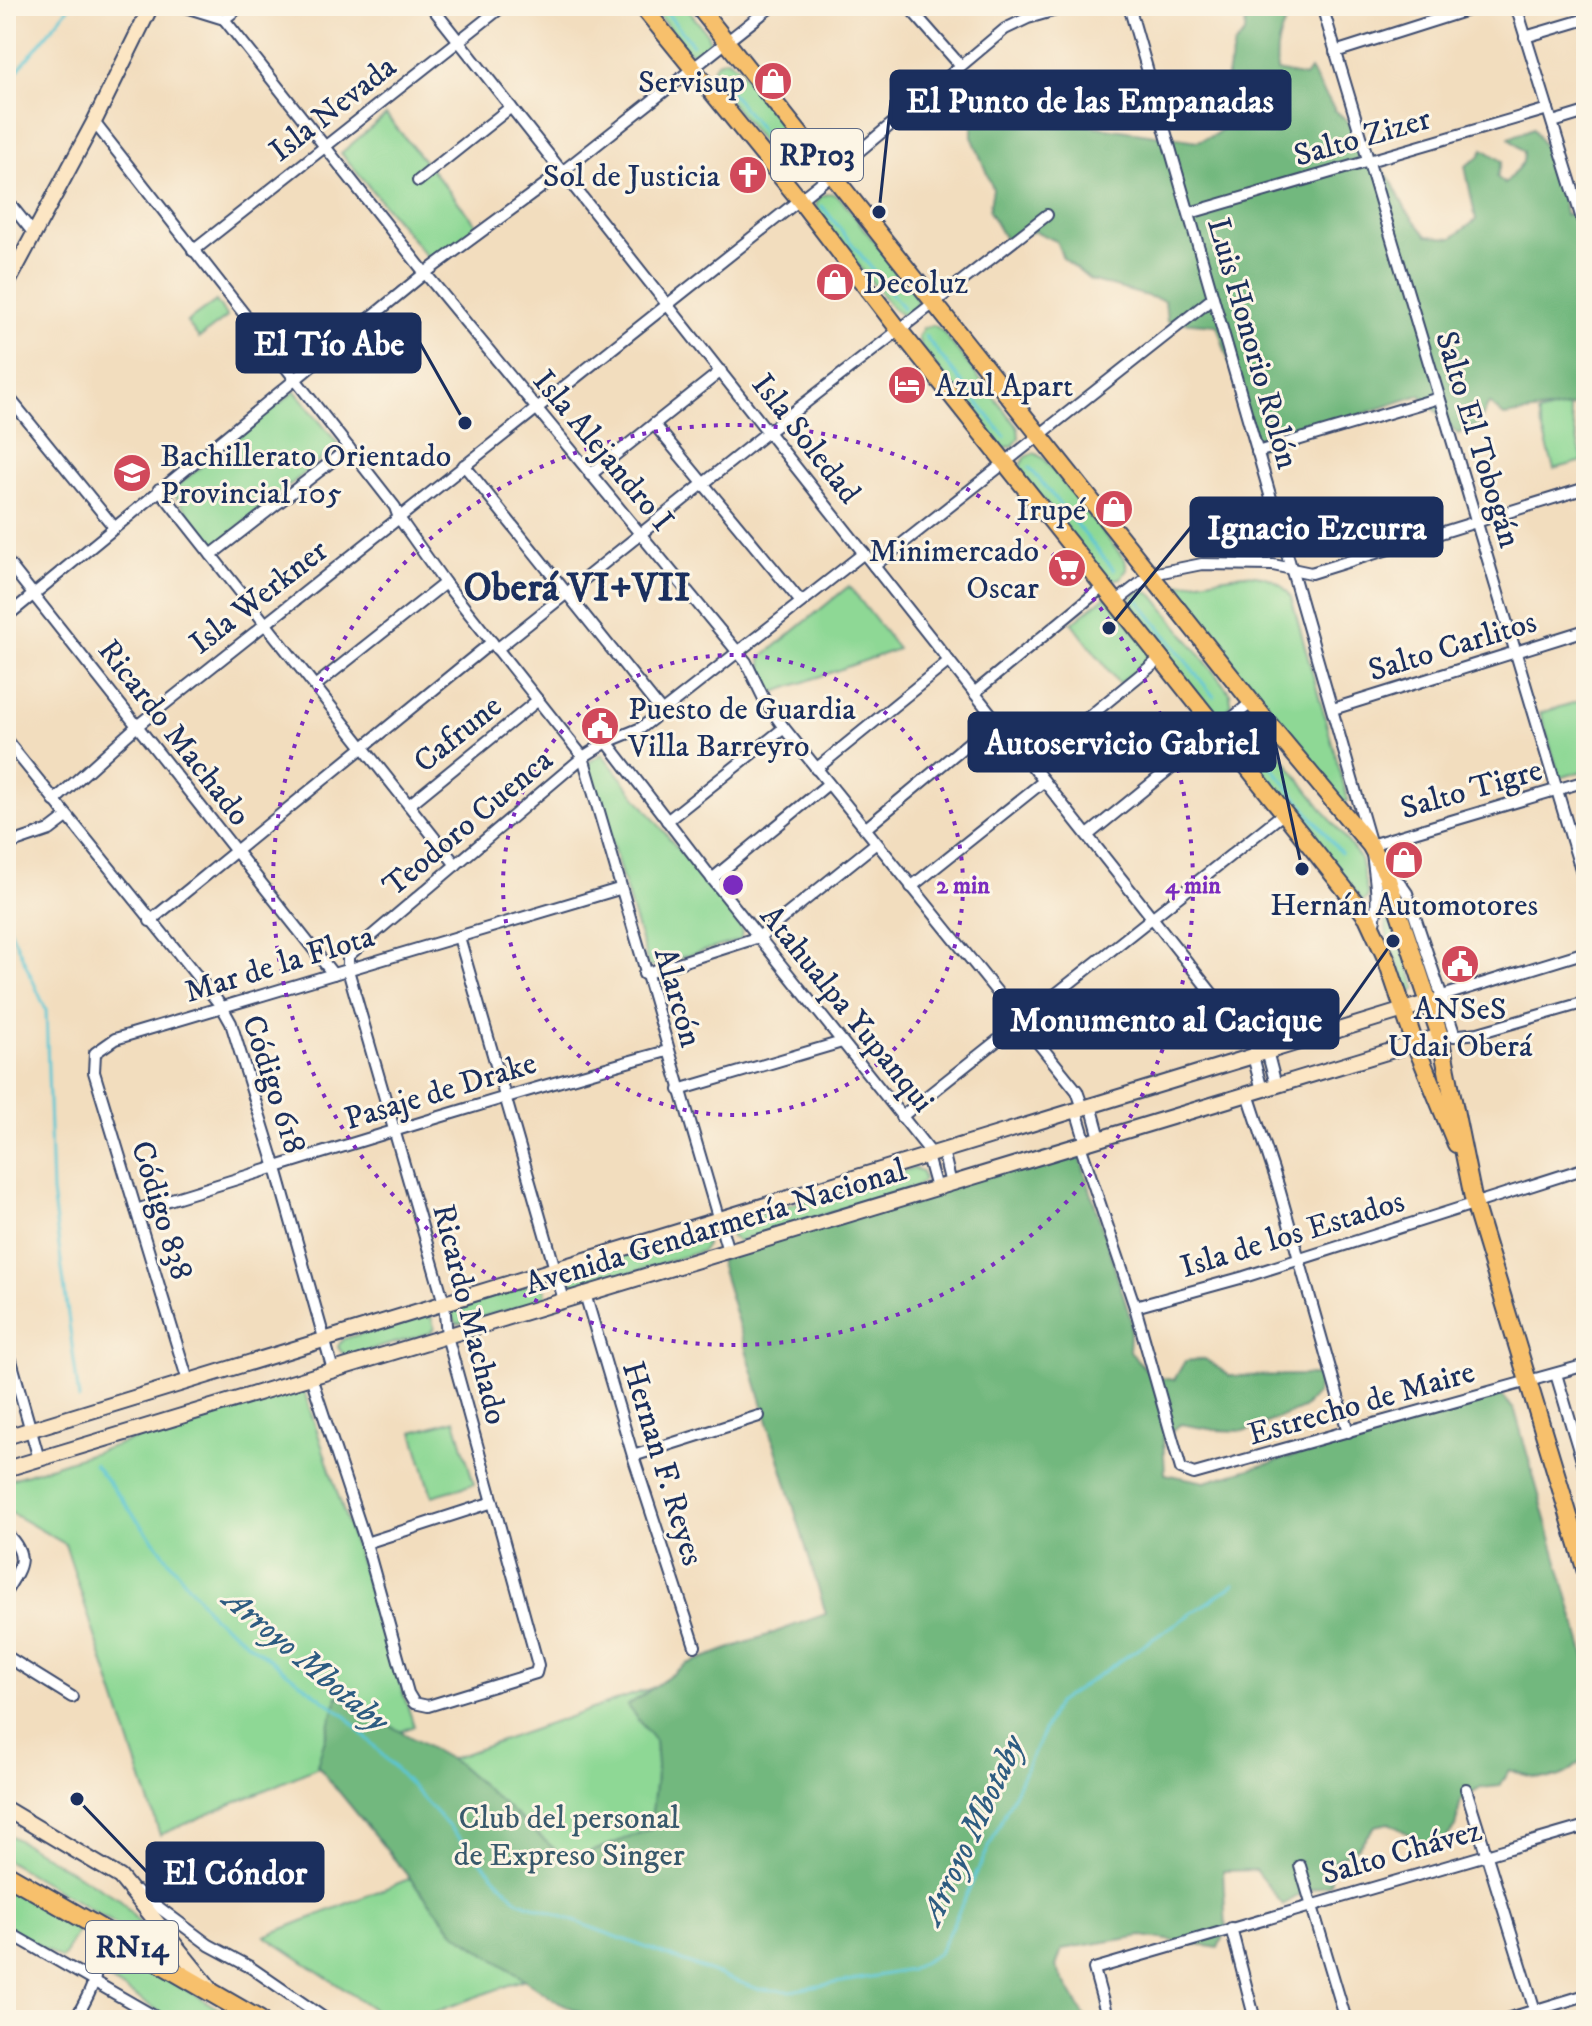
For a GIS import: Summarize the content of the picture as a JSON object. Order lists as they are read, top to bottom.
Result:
{
  "streets": {
    "highway": ["RN14"],
    "main road": ["RP103"],
    "street": [
      "Isla Nevada",
      "Salto Zizer",
      "Luis Honorio Rolón",
      "Isla Soledad",
      "Salto El Tobogán",
      "Isla Alejandro I",
      "Isla Werkner",
      "Salto Carlitos",
      "Ricardo Machado",
      "Cafrune",
      "Salto Tigre",
      "Teodoro Cuenca",
      "Mar de la Flota",
      "Alarcón",
      "Atahualpa Yupanqui",
      "Código 618",
      "Pasaje de Drake",
      "Código 838",
      "Avenida Gendarmería Nacional",
      "Isla de los Estados",
      "Estrecho de Maire",
      "Hernan F. Reyes",
      "Salto Chávez"
    ]
  },
  "crossings": [
    ["Isla Nevada", "Isla Soledad"],
    ["Isla Nevada", "Isla Alejandro I"],
    ["Salto Zizer", "Luis Honorio Rolón"],
    ["Salto Zizer", "Salto El Tobogán"],
    ["RP103", "Luis Honorio Rolón"],
    ["RP103", "Isla Werkner"],
    ["RP103", "Salto Tigre"],
    ["RP103", "Avenida Gendarmería Nacional"],
    ["RP103", "Isla de los Estados"],
    ["RP103", "Estrecho de Maire"],
    ["Luis Honorio Rolón", "Salto Carlitos"],
    ["Luis Honorio Rolón", "Salto Tigre"],
    ["Isla Soledad", "Isla Werkner"],
    ["Isla Soledad", "Teodoro Cuenca"],
    ["Isla Soledad", "Avenida Gendarmería Nacional"],
    ["Salto El Tobogán", "Salto Carlitos"],
    ["Salto El Tobogán", "Salto Tigre"],
    ["Isla Alejandro I", "Isla Werkner"],
    ["Isla Alejandro I", "Teodoro Cuenca"],
    ["Isla Alejandro I", "Avenida Gendarmería Nacional"],
    ["Isla Werkner", "Ricardo Machado"],
    ["Isla Werkner", "Código 618"],
    ["Ricardo Machado", "Teodoro Cuenca"],
    ["Ricardo Machado", "Mar de la Flota"],
    ["Ricardo Machado", "Pasaje de Drake"],
    ["Ricardo Machado", "Avenida Gendarmería Nacional"],
    ["Teodoro Cuenca", "Mar de la Flota"],
    ["Teodoro Cuenca", "Alarcón"],
    ["Teodoro Cuenca", "Atahualpa Yupanqui"],
    ["Mar de la Flota", "Alarcón"],
    ["Mar de la Flota", "Código 618"],
    ["Mar de la Flota", "Código 838"],
    ["Alarcón", "Pasaje de Drake"],
    ["Alarcón", "Avenida Gendarmería Nacional"],
    ["Atahualpa Yupanqui", "Avenida Gendarmería Nacional"],
    ["Código 618", "Pasaje de Drake"],
    ["Código 618", "Avenida Gendarmería Nacional"],
    ["Pasaje de Drake", "Código 838"],
    ["Código 838", "Avenida Gendarmería Nacional"],
    ["Avenida Gendarmería Nacional", "Hernan F. Reyes"],
    ["Isla de los Estados", "Estrecho de Maire"]
  ],
  "districts": ["Oberá VI+VII"],
  "water": ["Arroyo Mbotaby"],
  "parks": ["Club del personal de Expreso Singer"],
  "places": {
    "shop": [
      "Servisup",
      "Decoluz",
      "Irupé",
      "Hernán Automotores"
    ],
    "church": ["Sol de Justicia"],
    "other": [
      "El Punto de las Empanadas",
      "El Tío Abe",
      "Ignacio Ezcurra",
      "Autoservicio Gabriel",
      "Monumento al Cacique",
      "El Cóndor"
    ],
    "hotel": ["Azul Apart"],
    "school or university": ["Bachillerato Orientado Provincial 105"],
    "supermarket": ["Minimercado Oscar"],
    "public building": ["Puesto de Guardia Villa Barreyro", "ANSeS Udai Oberá"]
  },
  "rings": ["2 min", "4 min"]
}
